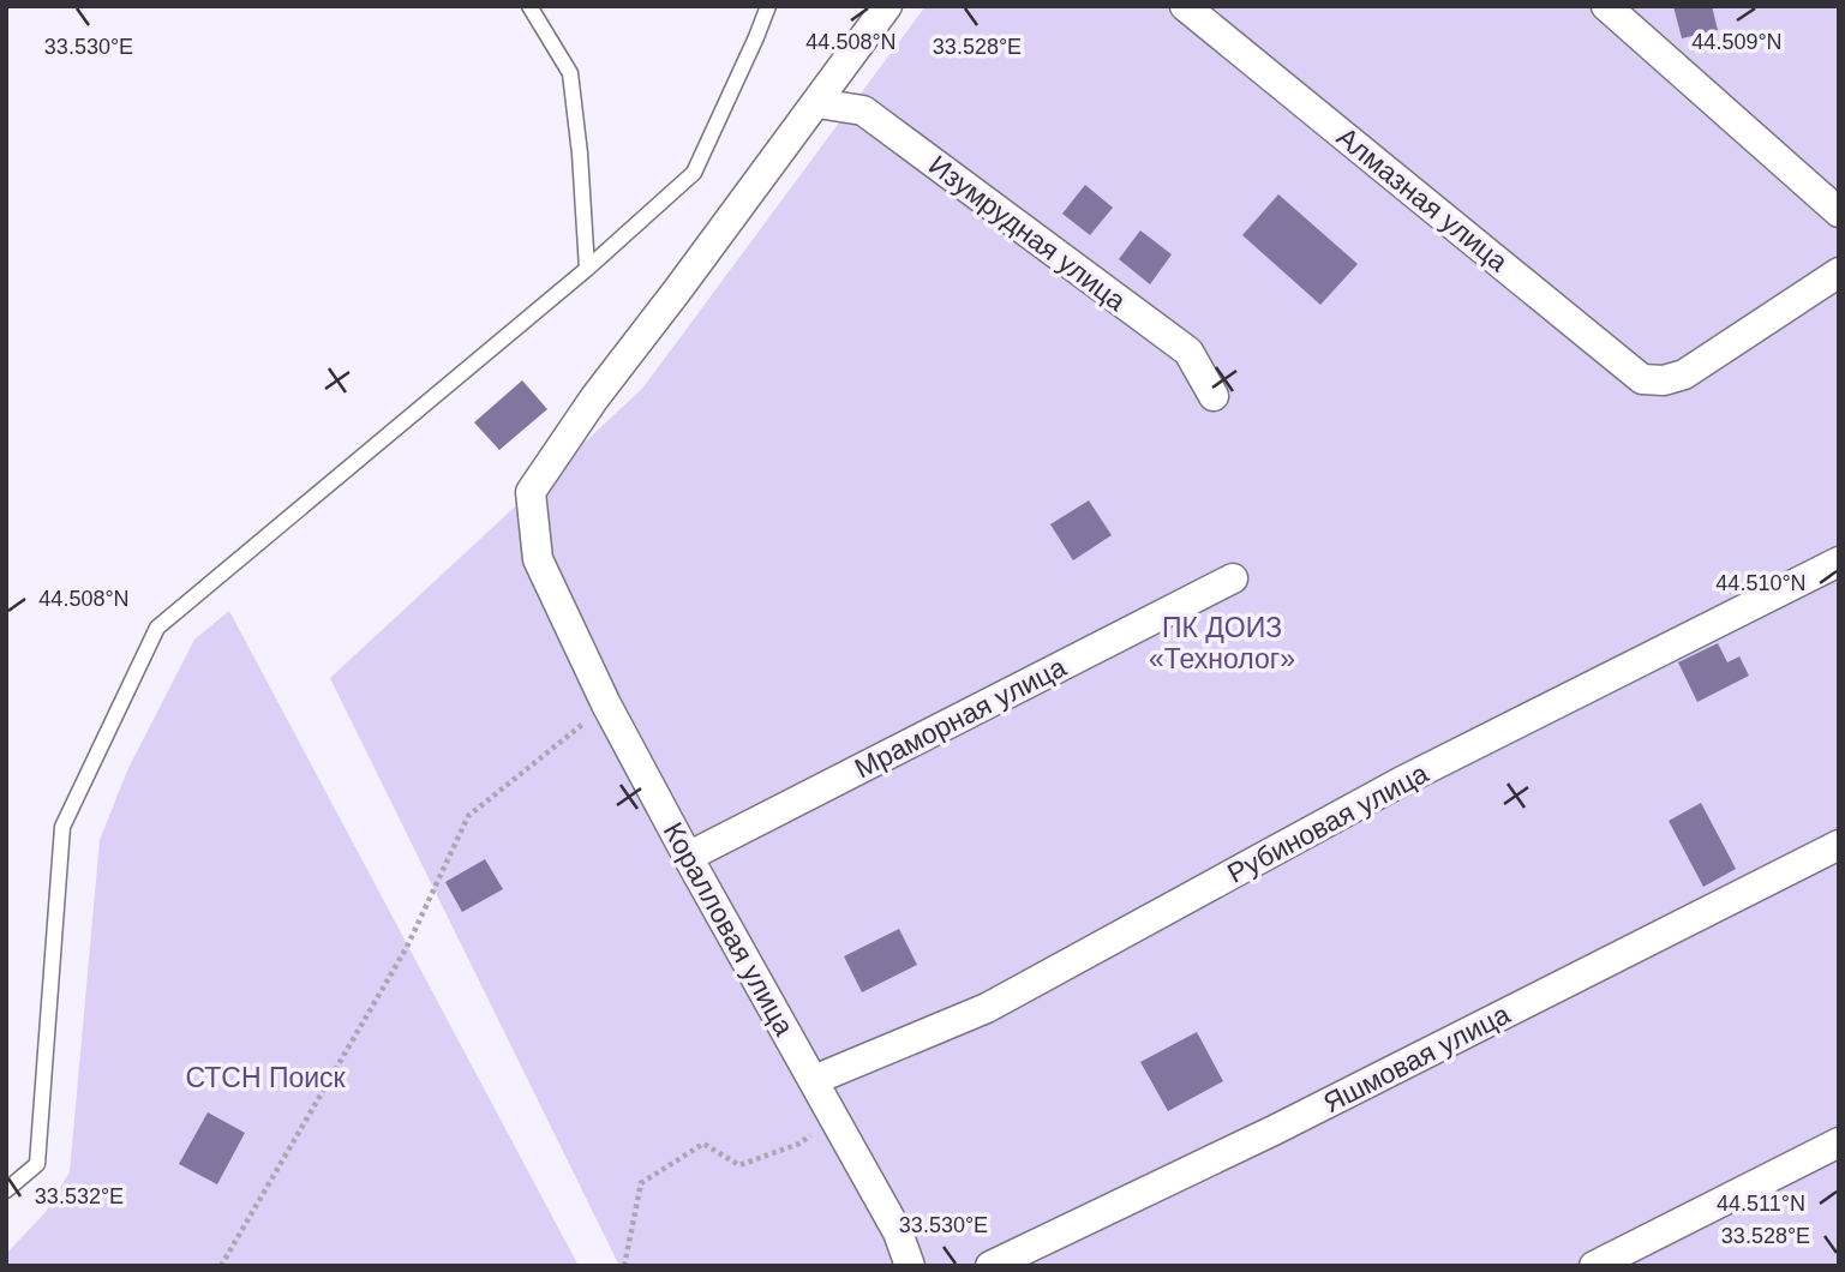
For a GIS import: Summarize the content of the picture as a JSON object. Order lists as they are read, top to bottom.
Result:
{
  "streets": {
    "street": [
      "Алмазная улица",
      "Изумрудная улица",
      "Мраморная улица",
      "Рубиновая улица",
      "Коралловая улица",
      "Яшмовая улица"
    ]
  },
  "crossings": [
    ["Изумрудная улица", "Коралловая улица"],
    ["Мраморная улица", "Коралловая улица"],
    ["Рубиновая улица", "Коралловая улица"]
  ],
  "parks": ["ПК ДОИЗ «Технолог»", "СТСН Поиск"],
  "coordinates": [
    "44.508°N",
    "44.509°N",
    "33.530°E",
    "33.528°E",
    "44.510°N",
    "33.532°E",
    "44.511°N"
  ]
}
